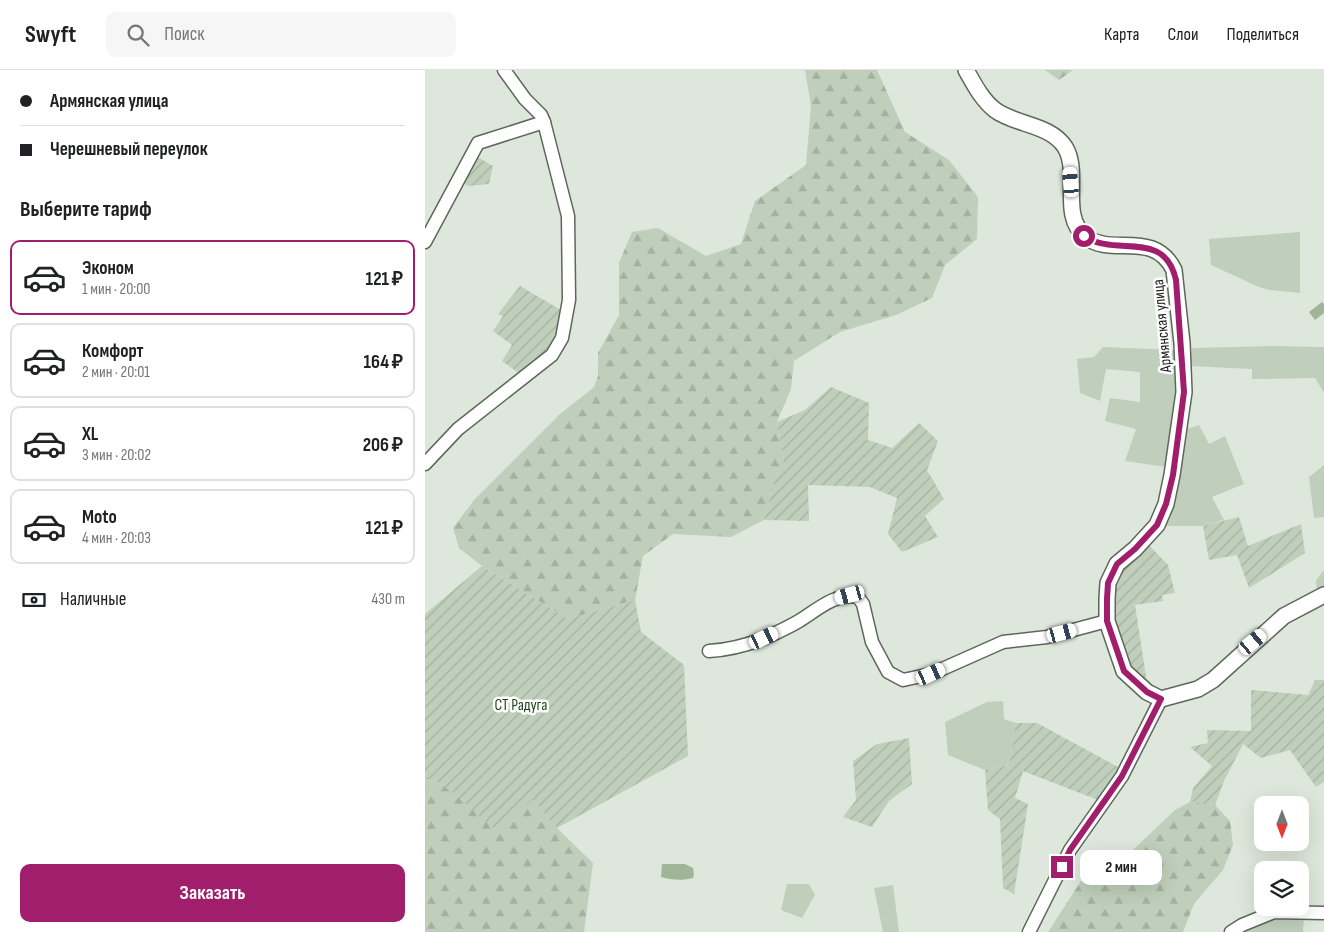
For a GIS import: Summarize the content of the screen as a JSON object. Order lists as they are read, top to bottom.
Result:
{
  "streets": {
    "street": ["Армянская улица"]
  },
  "parks": ["СТ Радуга"],
  "north": "bottom",
  "page": {
    "header": "Swyft",
    "search": "Поиск",
    "nav": ["Карта", "Слои", "Поделиться"],
    "banner": ["Армянская улица", "Черешневый переулок"],
    "heading": "Выберите тариф",
    "list": [
      {
        "name": "Эконом",
        "note": "1 мин · 20:00",
        "value": "121 ₽"
      },
      {
        "name": "Комфорт",
        "note": "2 мин · 20:01",
        "value": "164 ₽"
      },
      {
        "name": "XL",
        "note": "3 мин · 20:02",
        "value": "206 ₽"
      },
      {
        "name": "Moto",
        "note": "4 мин · 20:03",
        "value": "121 ₽"
      }
    ],
    "pay": ["Наличные", "430 m"],
    "bubble": "2 мин",
    "buttons": "Заказать"
  }
}
